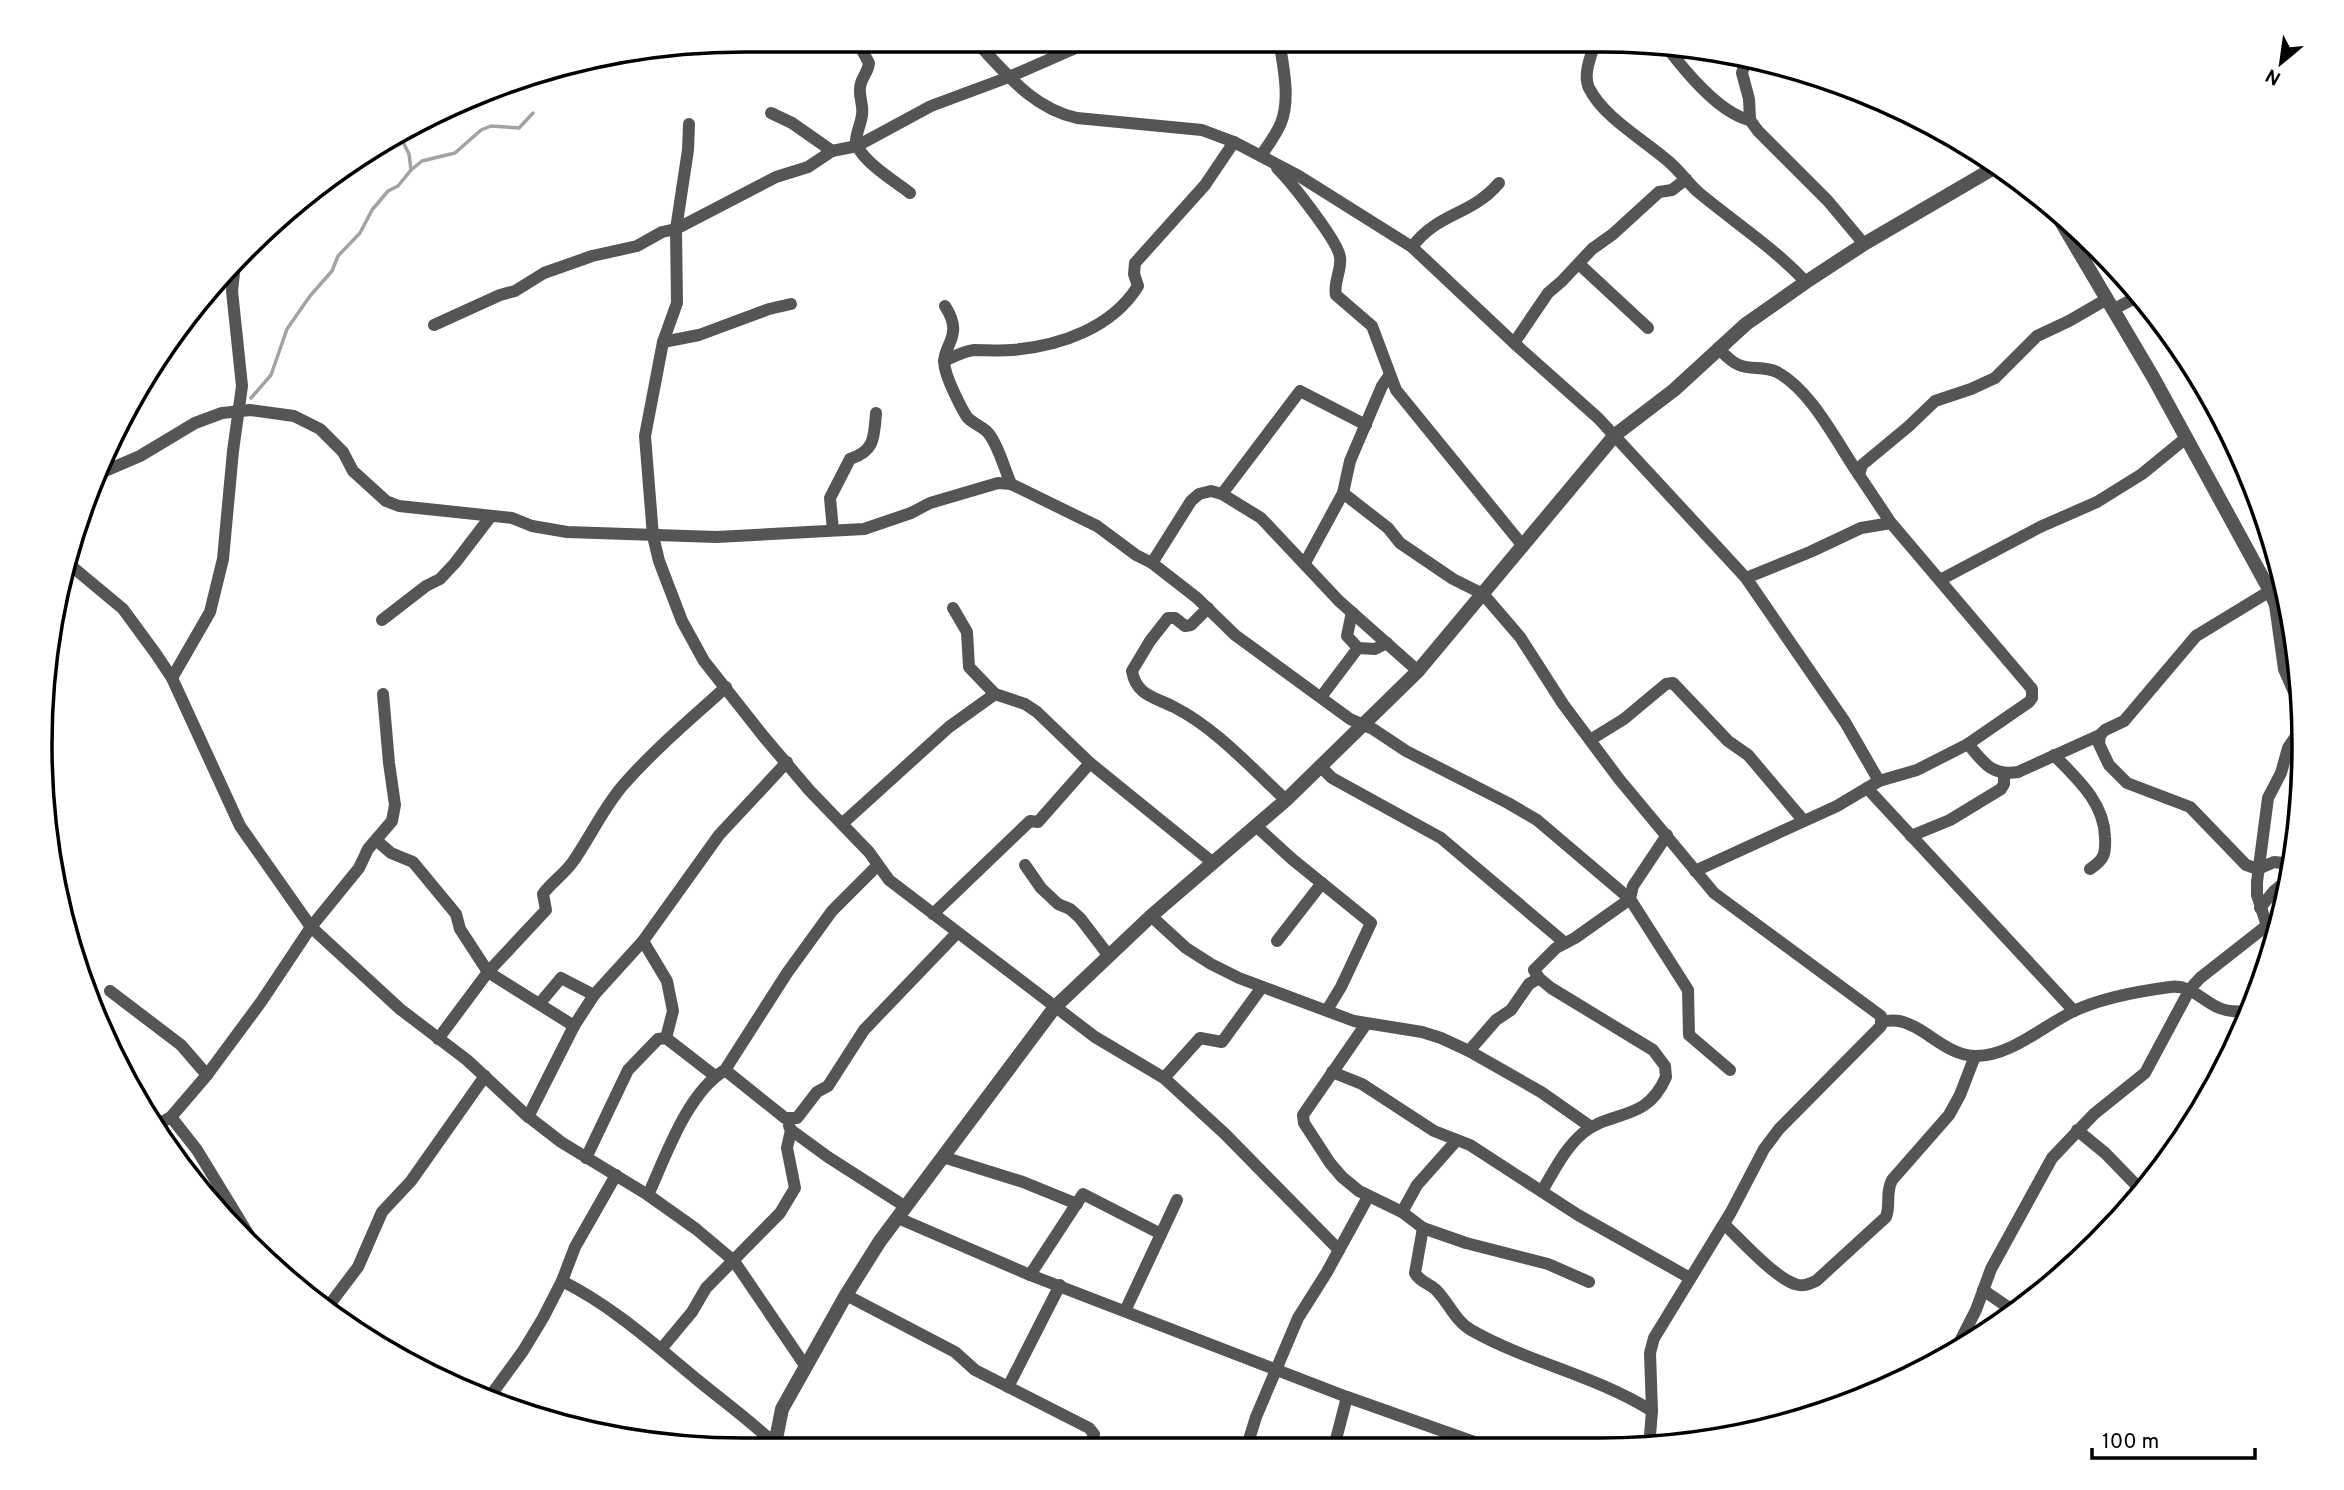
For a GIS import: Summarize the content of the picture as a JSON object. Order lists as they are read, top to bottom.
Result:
{
  "scale_bar": "100 m",
  "north": "bottom left"
}
